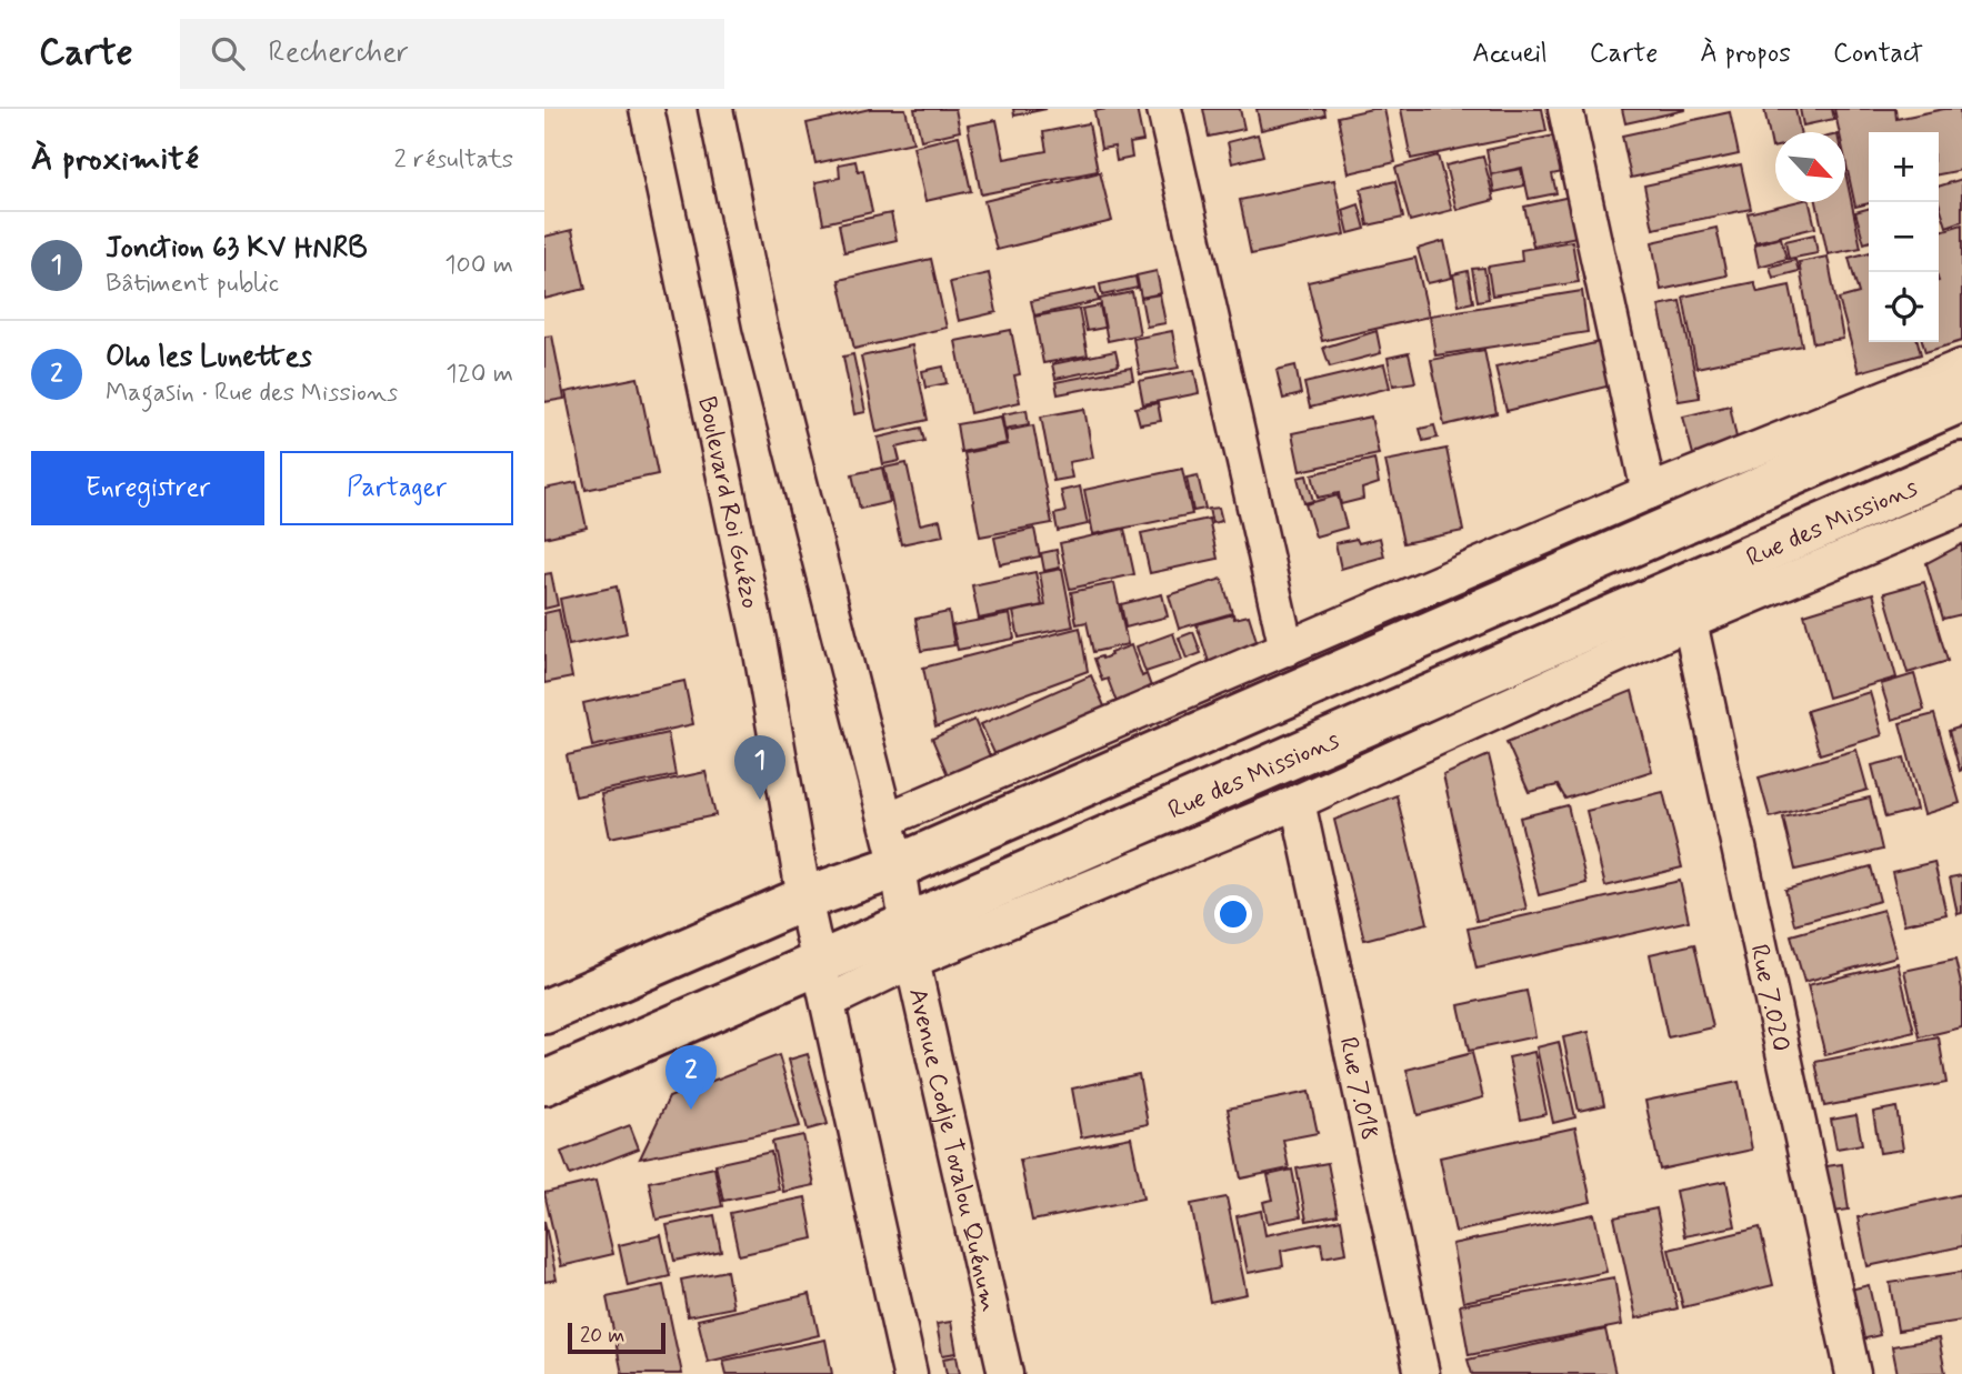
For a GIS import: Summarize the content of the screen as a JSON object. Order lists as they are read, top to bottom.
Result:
{
  "streets": {
    "highway": ["Rue des Missions"],
    "street": [
      "Boulevard Roi Guézo",
      "Rue 7.020",
      "Rue 7.018",
      "Avenue Codje Tovalou Quénum"
    ]
  },
  "crossings": [
    ["Boulevard Roi Guézo", "Rue des Missions"],
    ["Rue des Missions", "Avenue Codje Tovalou Quénum"]
  ],
  "scale_bar": "20 m",
  "north": "bottom right",
  "page": {
    "header": "Carte",
    "search": "Rechercher",
    "nav": [
      "Accueil",
      "Carte",
      "À propos",
      "Contact"
    ],
    "heading": ["À proximité", "2 résultats"],
    "map_buttons": ["+", "−"],
    "list": [
      {
        "mark": "1",
        "name": "Jonction 63 KV HNRB",
        "note": "Bâtiment public",
        "value": "100 m"
      },
      {
        "mark": "2",
        "name": "Oho les Lunettes",
        "note": "Magasin · Rue des Missions",
        "value": "120 m"
      }
    ],
    "buttons": ["Enregistrer", "Partager"],
    "pins": ["1", "2"],
    "scale": "20 m"
  }
}
